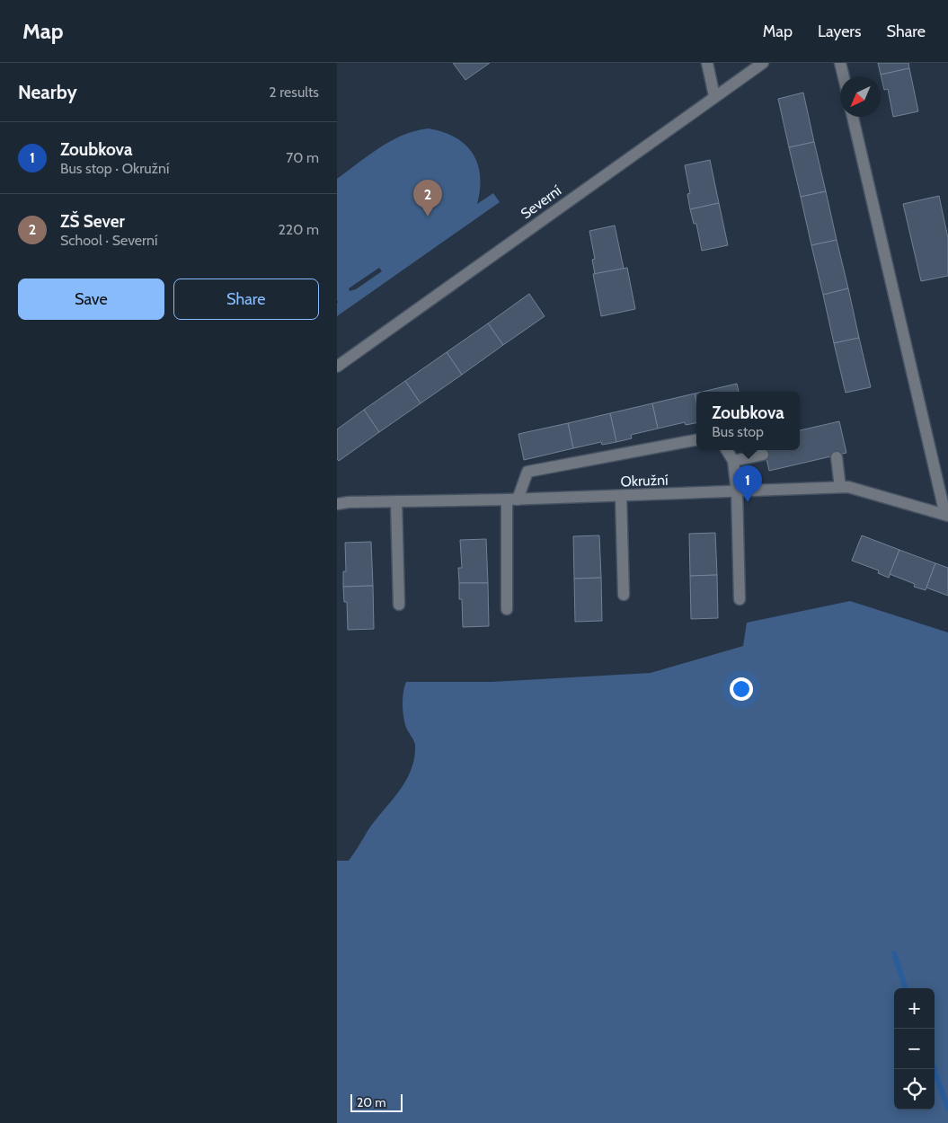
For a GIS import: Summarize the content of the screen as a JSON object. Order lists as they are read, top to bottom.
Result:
{
  "streets": {
    "street": ["Severní", "Okružní"]
  },
  "scale_bar": "20 m",
  "north": "bottom left",
  "page": {
    "header": "Map",
    "nav": ["Map", "Layers", "Share"],
    "heading": ["Nearby", "2 results"],
    "list": [
      {
        "mark": "1",
        "name": "Zoubkova",
        "note": "Bus stop · Okružní",
        "value": "70 m"
      },
      {
        "mark": "2",
        "name": "ZŠ Sever",
        "note": "School · Severní",
        "value": "220 m"
      }
    ],
    "pins": ["2", "1"],
    "buttons": ["Save", "Share"],
    "popup": ["Zoubkova", "Bus stop"],
    "map_buttons": ["+", "−"],
    "scale": "20 m"
  }
}
